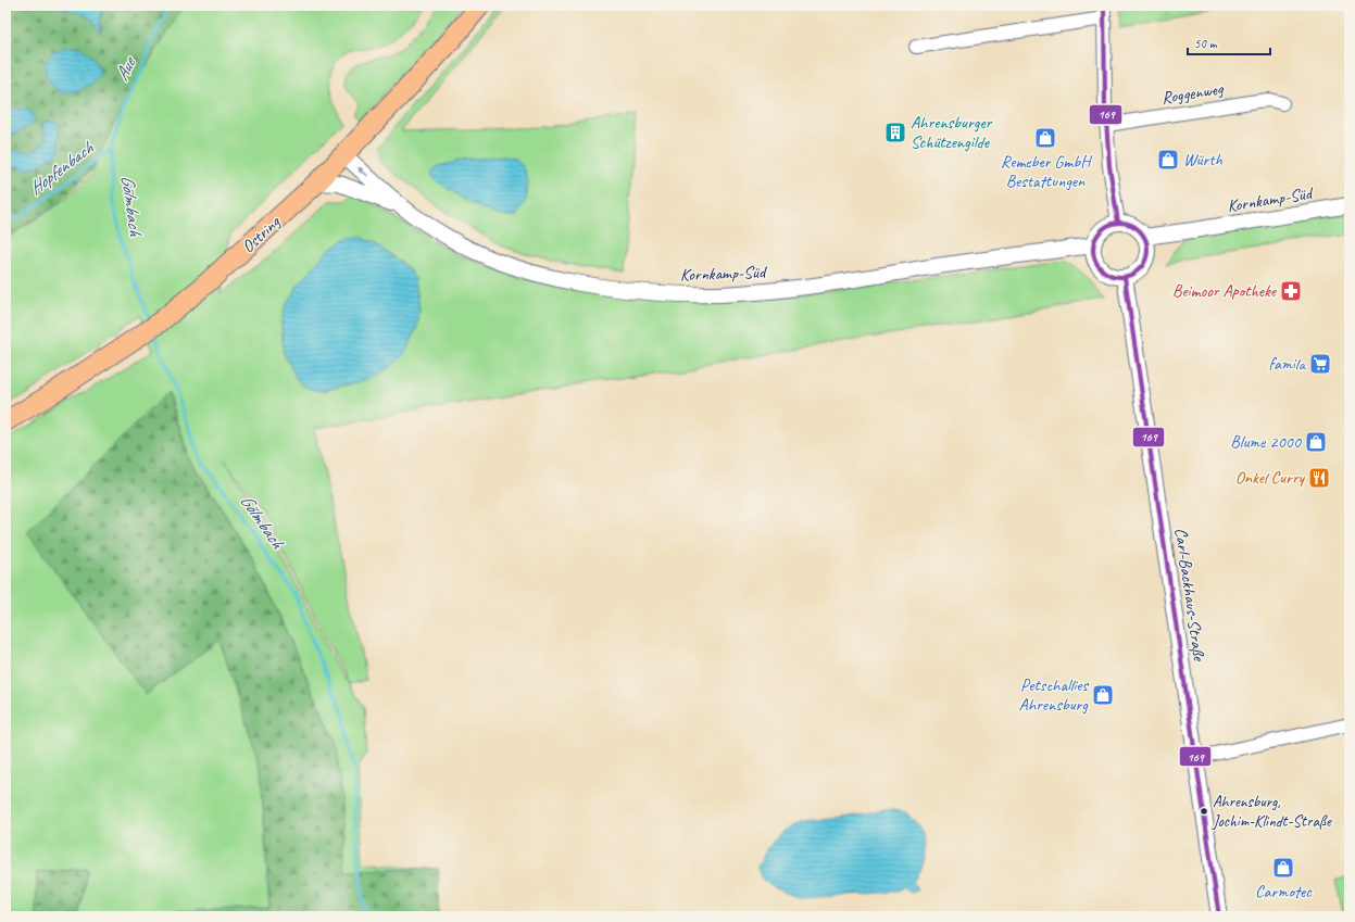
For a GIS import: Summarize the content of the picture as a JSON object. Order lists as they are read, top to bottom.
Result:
{
  "streets": {
    "main road": ["Ostring"],
    "street": ["Roggenweg", "Kornkamp-Süd", "Carl-Backhaus-Straße"]
  },
  "crossings": [
    ["Kornkamp-Süd", "Ostring"],
    ["Kornkamp-Süd", "Carl-Backhaus-Straße"]
  ],
  "water": ["Aue", "Hopfenbach", "Gölmbach"],
  "places": {
    "building": ["Ahrensburger Schützengilde"],
    "shop": [
      "Remeber GmbH Bestattungen",
      "Würth",
      "Blume 2000",
      "Petschallies Ahrensburg",
      "Carmotec"
    ],
    "pharmacy": ["Beimoor Apotheke"],
    "supermarket": ["famila"],
    "restaurant": ["Onkel Curry"],
    "other": ["Ahrensburg, Jochim-Klindt-Straße"]
  },
  "lines": ["transit line 169"],
  "scale_bar": "50 m"
}
